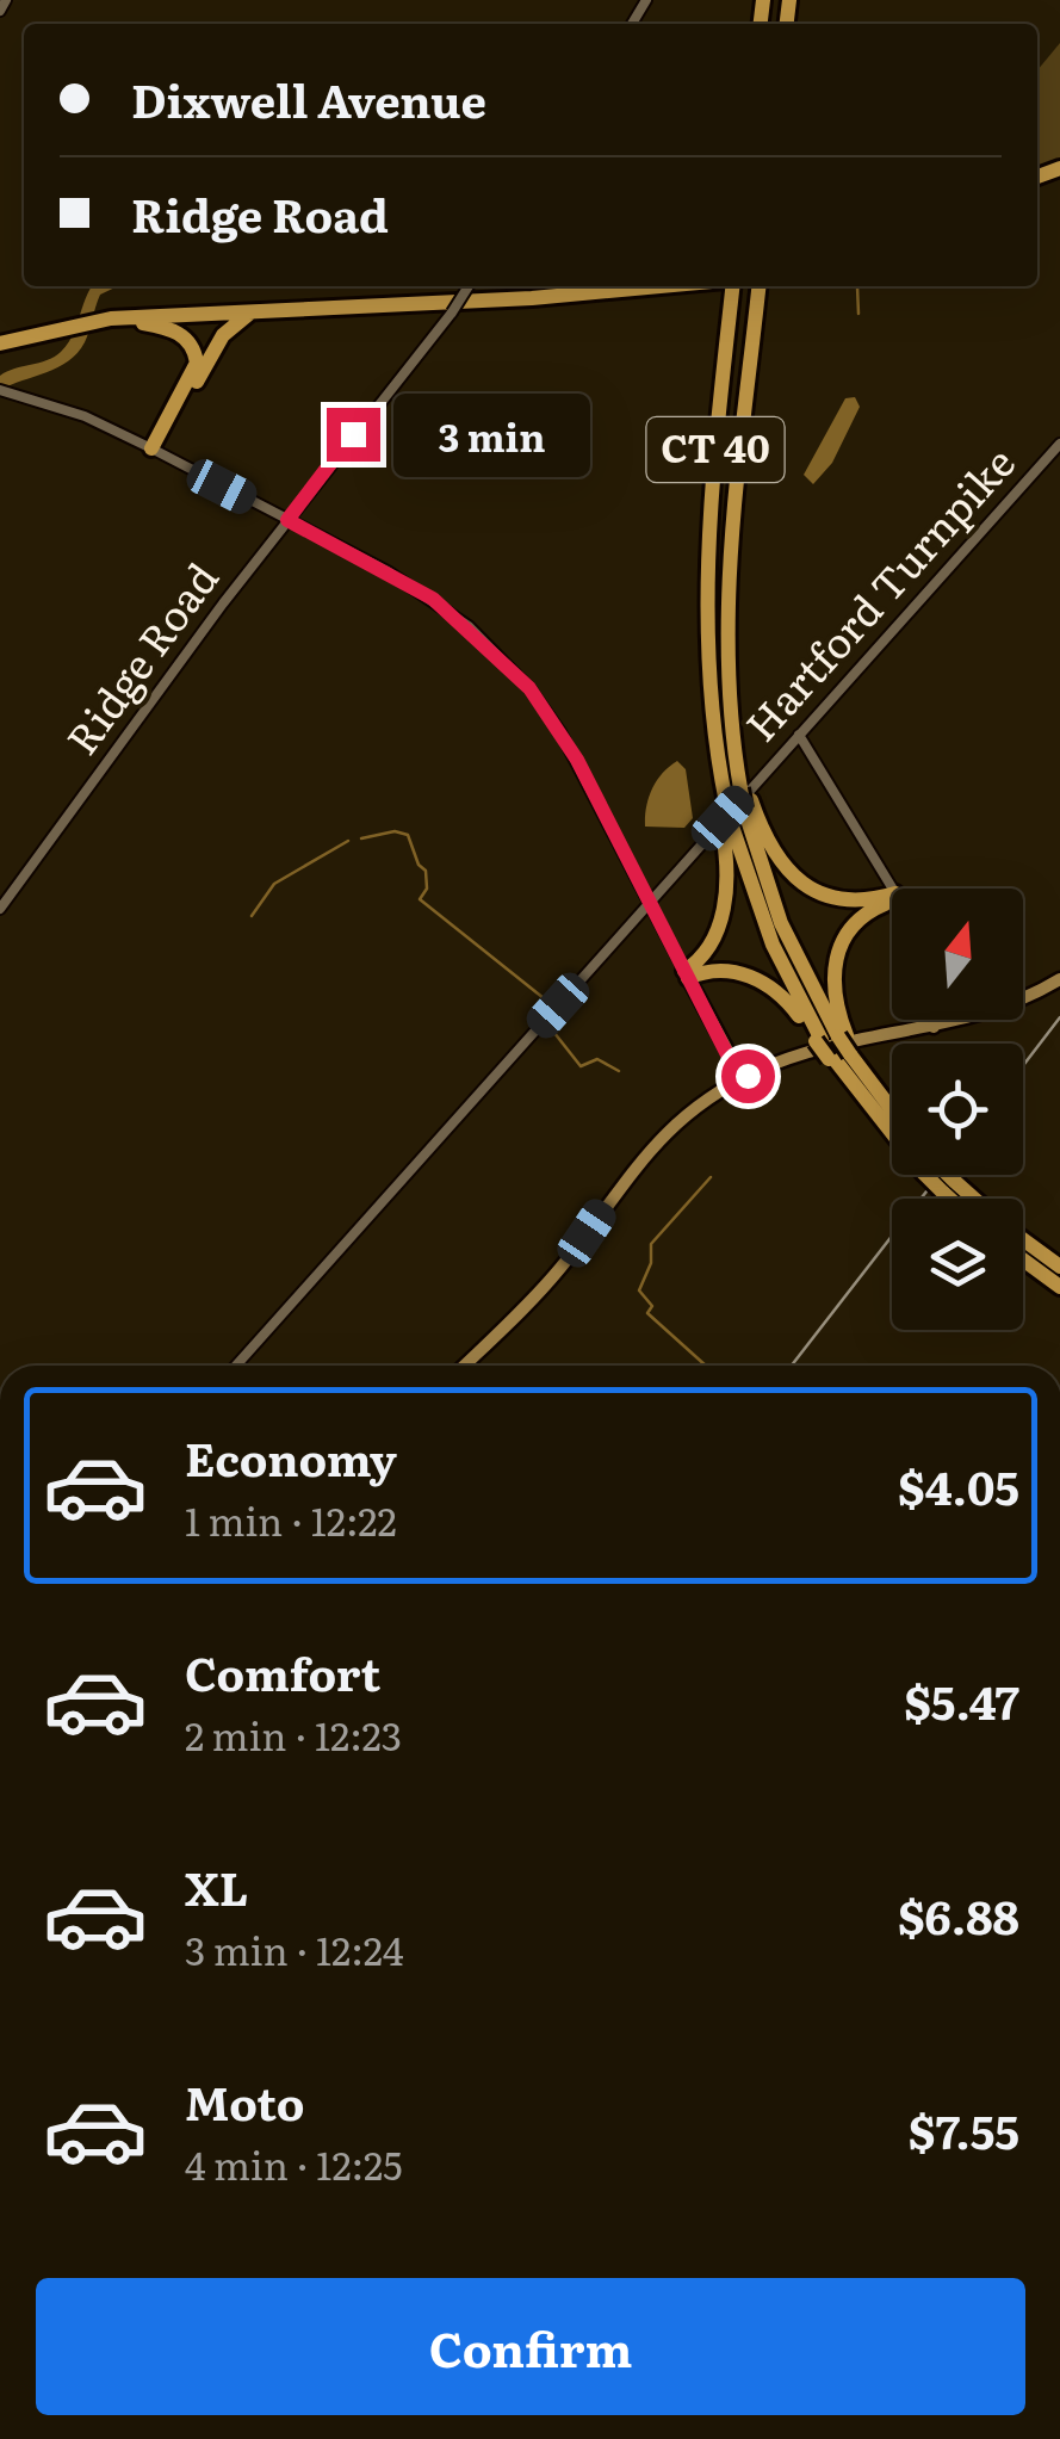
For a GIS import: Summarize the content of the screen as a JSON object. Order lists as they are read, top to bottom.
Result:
{
  "streets": {
    "highway": ["CT 40"],
    "main road": ["Hartford Turnpike", "Ridge Road"]
  },
  "north": "top",
  "page": {
    "banner": ["Dixwell Avenue", "Ridge Road"],
    "bubble": "3 min",
    "list": [
      {
        "name": "Economy",
        "note": "1 min · 12:22",
        "value": "$4.05"
      },
      {
        "name": "Comfort",
        "note": "2 min · 12:23",
        "value": "$5.47"
      },
      {
        "name": "XL",
        "note": "3 min · 12:24",
        "value": "$6.88"
      },
      {
        "name": "Moto",
        "note": "4 min · 12:25",
        "value": "$7.55"
      }
    ],
    "buttons": "Confirm"
  }
}
